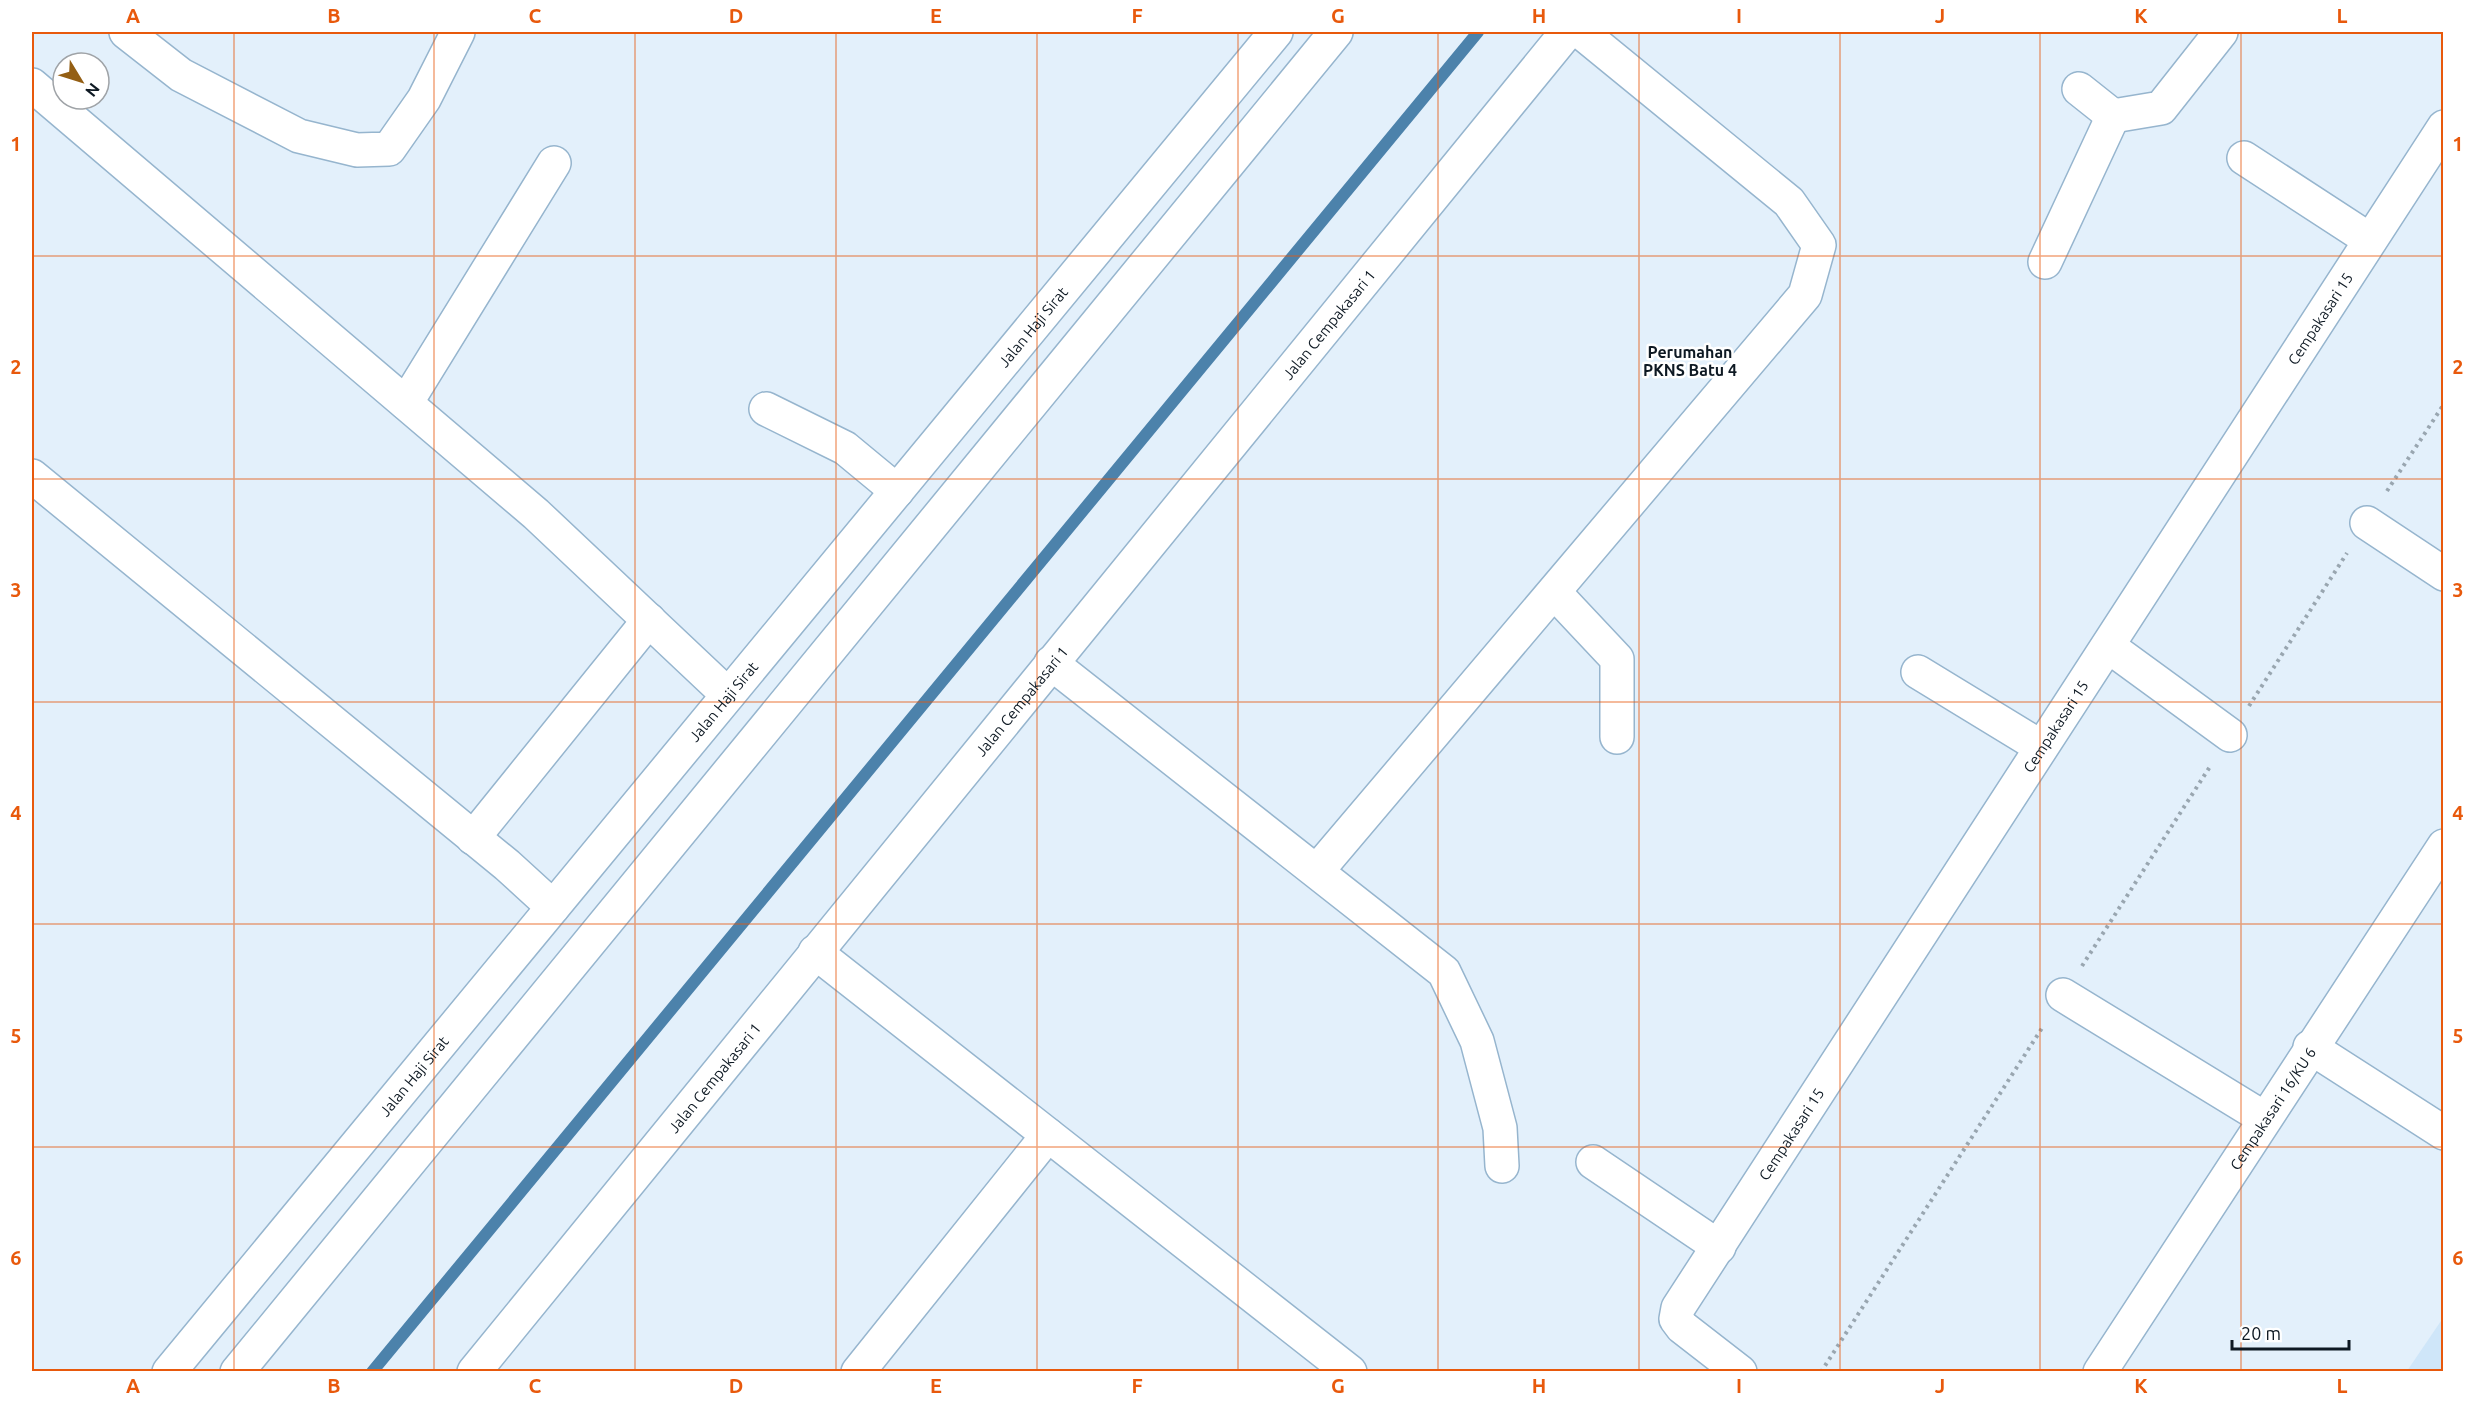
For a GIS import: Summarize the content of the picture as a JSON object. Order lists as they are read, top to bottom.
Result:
{
  "streets": {
    "street": [
      "Cempakasari 15",
      "Jalan Cempakasari 1",
      "Jalan Haji Sirat",
      "Cempakasari 16/KU 6"
    ]
  },
  "districts": ["Perumahan PKNS Batu 4"],
  "scale_bar": "20 m",
  "north": "bottom right",
  "grid": {
    "columns": [
      "A",
      "B",
      "C",
      "D",
      "E",
      "F",
      "G",
      "H",
      "I",
      "J",
      "K",
      "L"
    ],
    "rows": [
      "1",
      "2",
      "3",
      "4",
      "5",
      "6"
    ]
  }
}
